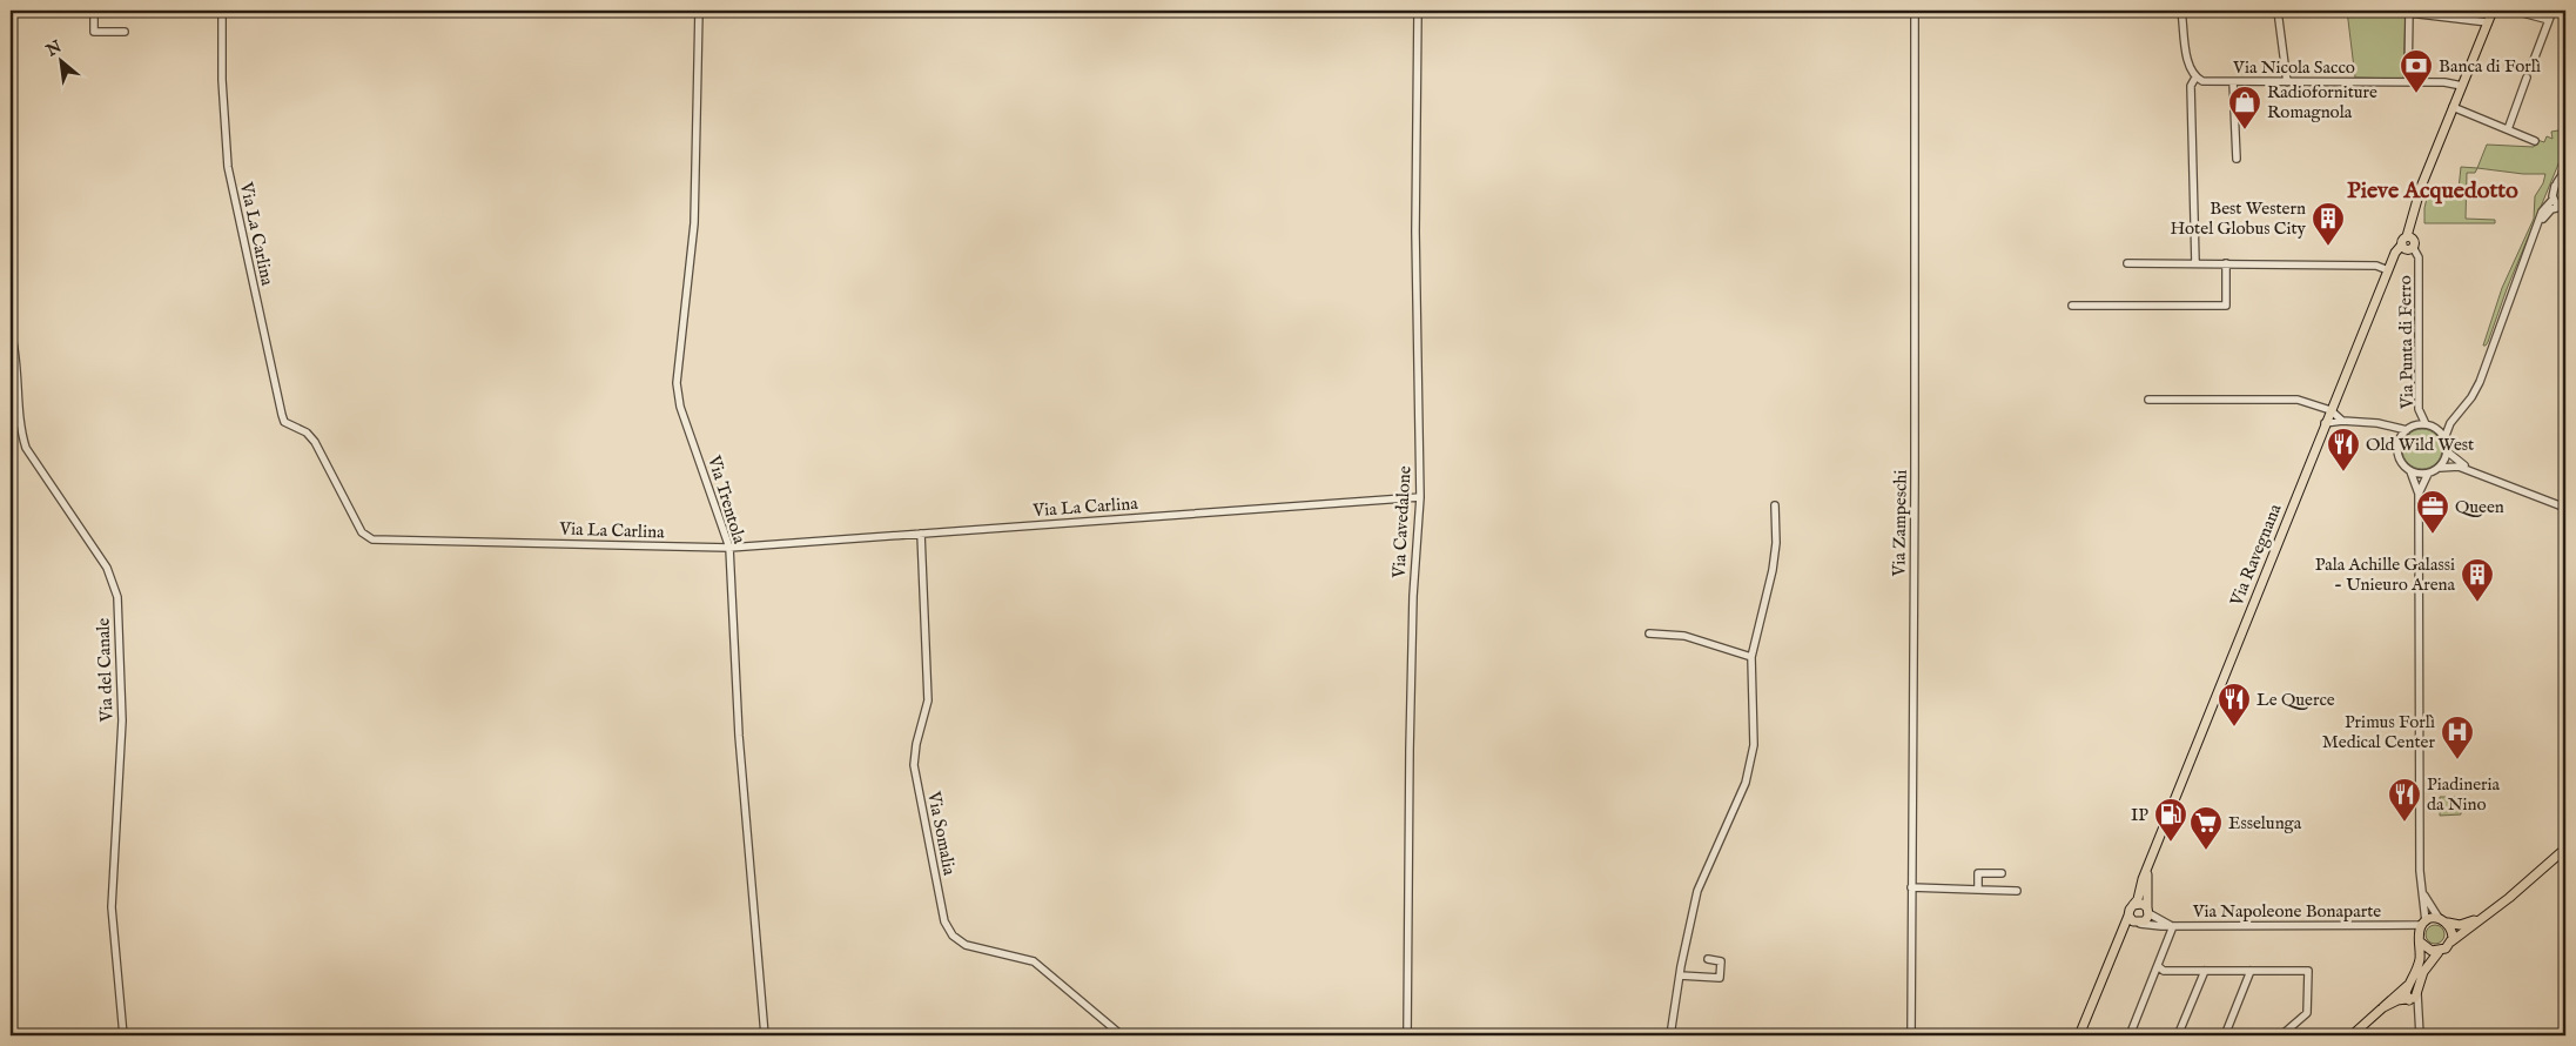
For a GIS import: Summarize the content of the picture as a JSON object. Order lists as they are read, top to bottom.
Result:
{
  "streets": {
    "main road": ["Via Ravegnana"],
    "street": [
      "Via Nicola Sacco",
      "Via La Carlina",
      "Via Punta di Ferro",
      "Via Trentola",
      "Via Cavedalone",
      "Via Zampeschi",
      "Via del Canale",
      "Via Somalia",
      "Via Napoleone Bonaparte"
    ]
  },
  "crossings": [
    ["Via La Carlina", "Via Trentola"],
    ["Via La Carlina", "Via Cavedalone"],
    ["Via La Carlina", "Via Somalia"],
    ["Via Punta di Ferro", "Via Ravegnana"],
    ["Via Ravegnana", "Via Napoleone Bonaparte"]
  ],
  "districts": ["Pieve Acquedotto"],
  "places": {
    "bank": ["Banca di Forlì"],
    "shop": ["Radioforniture Romagnola"],
    "building": ["Best Western Hotel Globus City", "Pala Achille Galassi - Unieuro Arena"],
    "restaurant": ["Old Wild West", "Le Querce", "Piadineria da Nino"],
    "office": ["Queen"],
    "hospital": ["Primus Forlì Medical Center"],
    "fuel station": ["IP"],
    "supermarket": ["Esselunga"]
  },
  "north": "top left"
}
